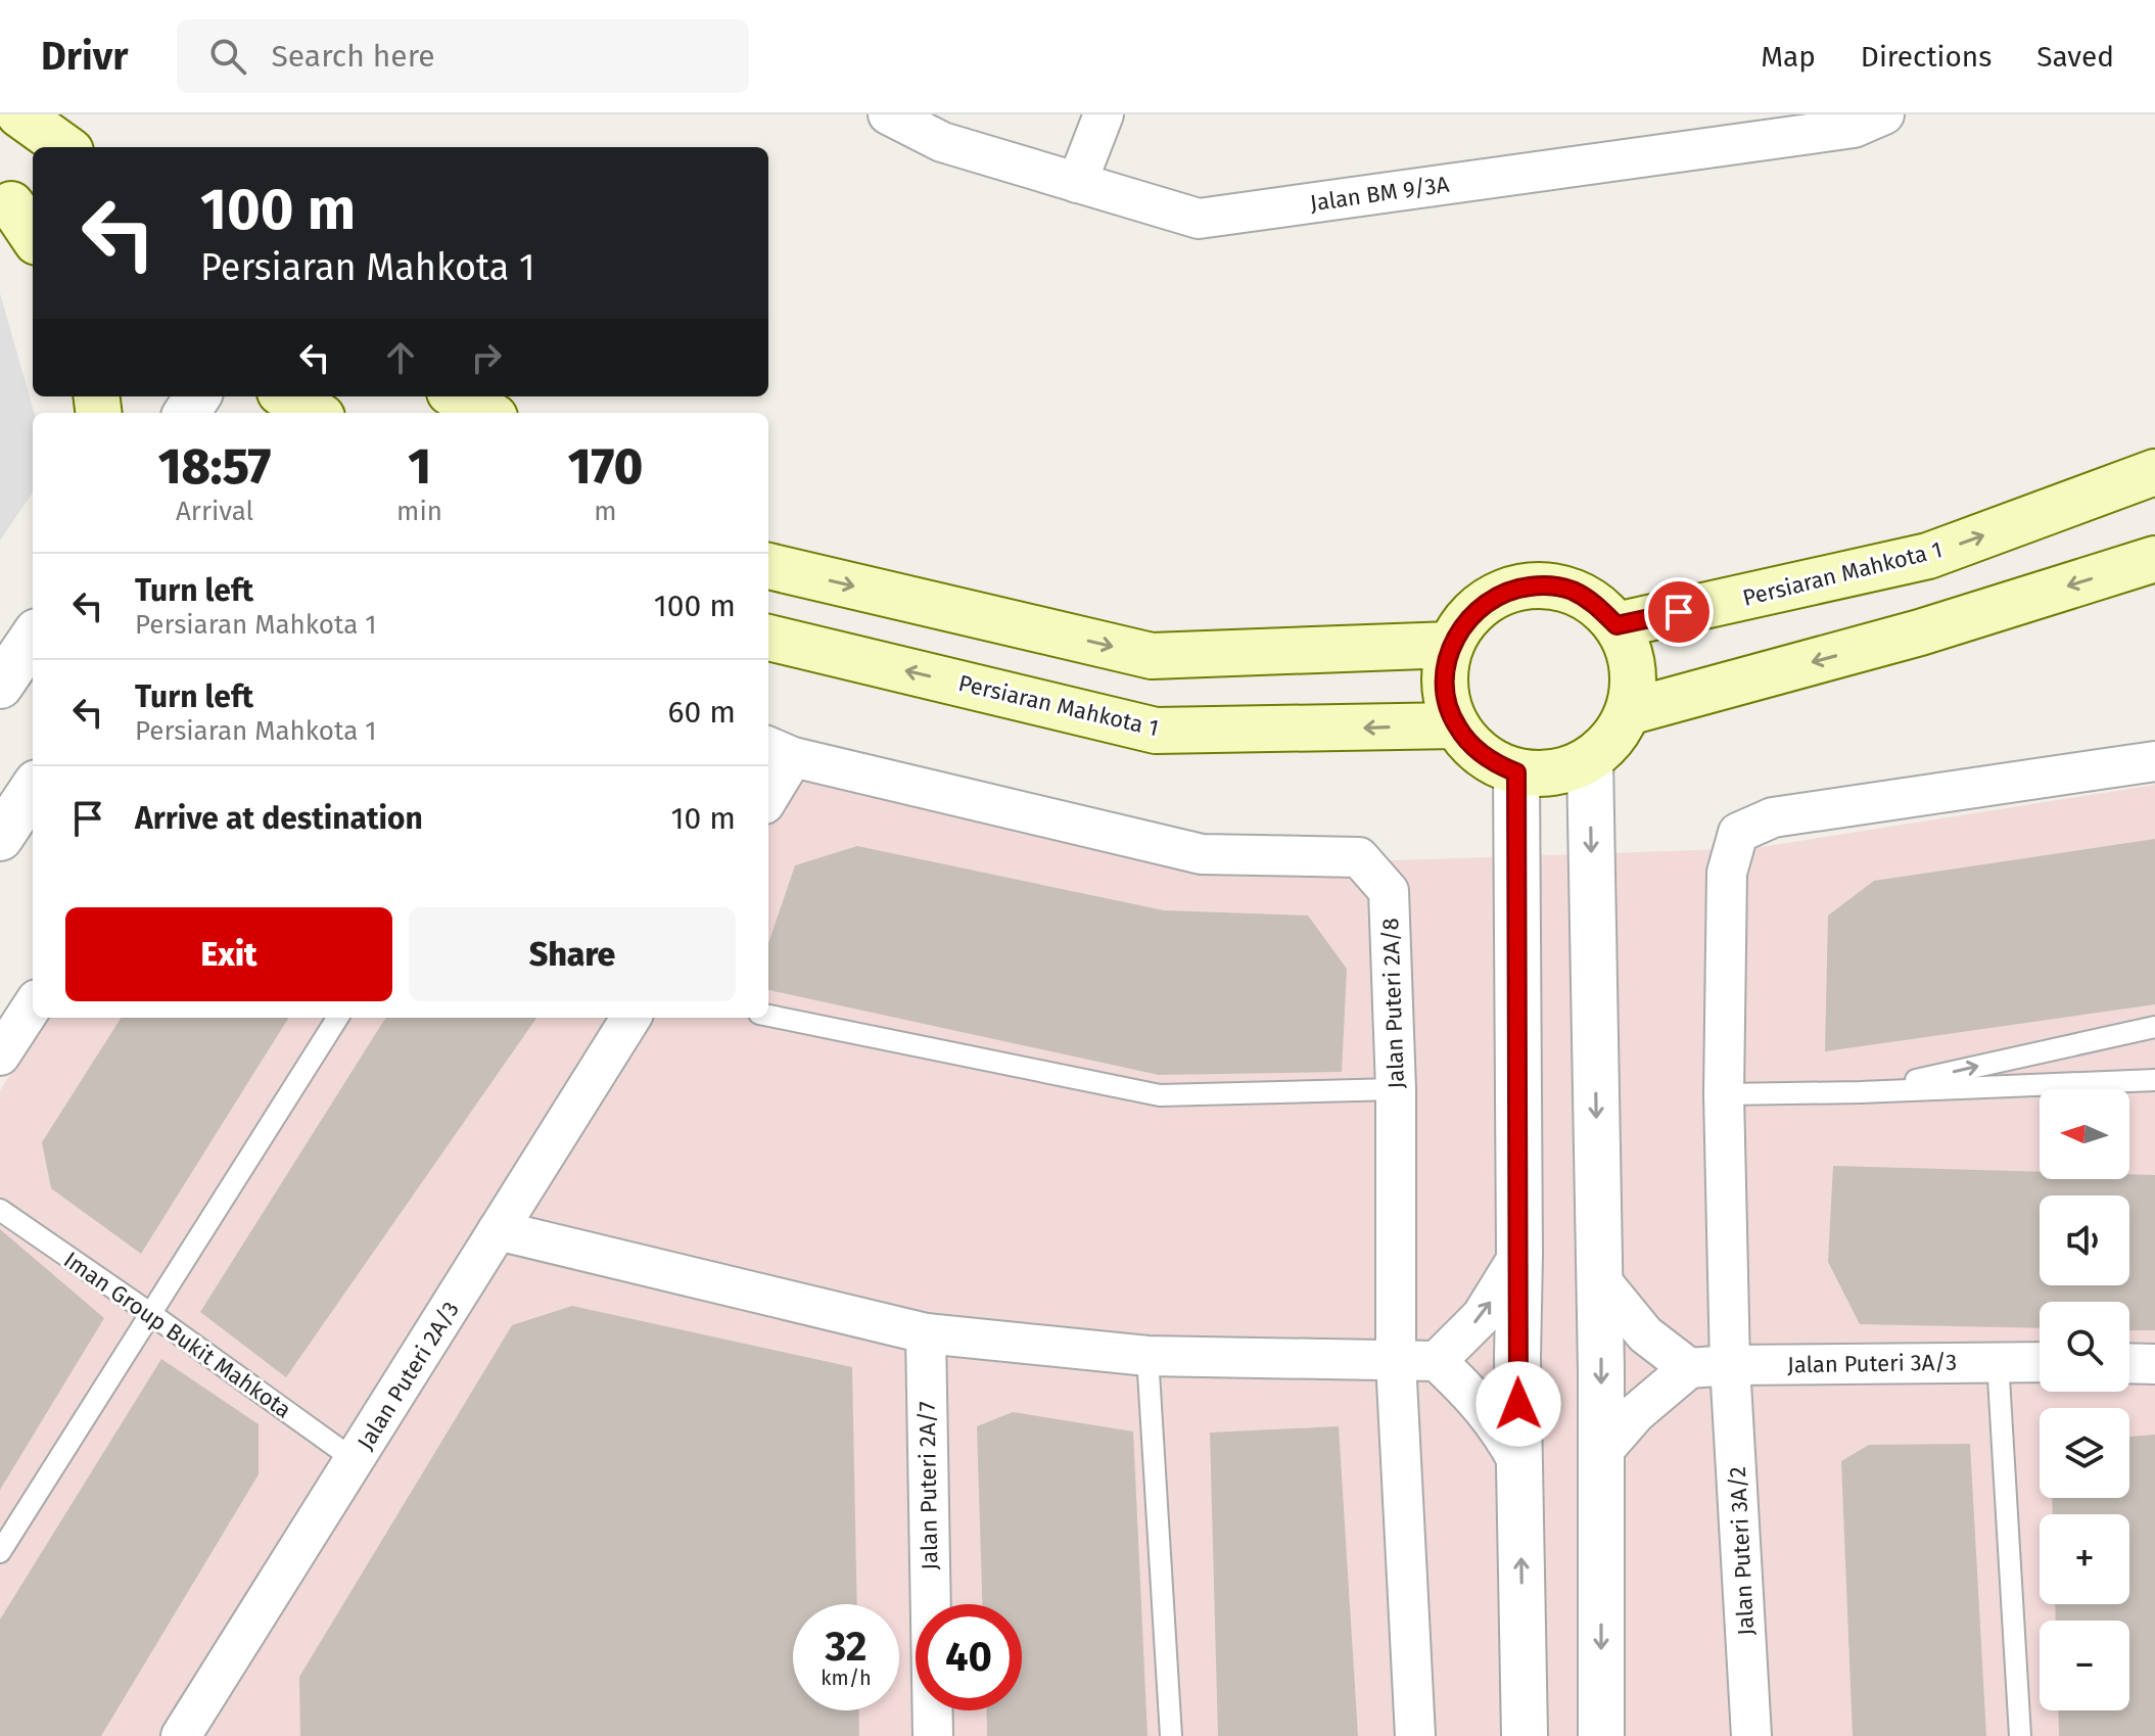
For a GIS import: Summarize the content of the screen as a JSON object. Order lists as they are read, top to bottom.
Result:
{
  "streets": {
    "main road": ["Persiaran Mahkota 1"],
    "street": [
      "Jalan BM 9/3A",
      "Jalan Puteri 2A/8",
      "Jalan Puteri 3A/3",
      "Jalan Puteri 2A/3",
      "Jalan Puteri 2A/7",
      "Jalan Puteri 3A/2"
    ],
    "lane": ["Iman Group Bukit Mahkota"]
  },
  "crossings": [
    ["Iman Group Bukit Mahkota", "Jalan Puteri 2A/3"],
    ["Jalan Puteri 3A/3", "Jalan Puteri 3A/2"]
  ],
  "north": "left",
  "page": {
    "header": "Drivr",
    "search": "Search here",
    "nav": ["Map", "Directions", "Saved"],
    "turn": ["100 m", "Persiaran Mahkota 1"],
    "eta": [
      "18:57",
      "Arrival",
      "1",
      "min",
      "170",
      "m"
    ],
    "list": [
      {
        "name": "Turn left",
        "note": "Persiaran Mahkota 1",
        "value": "100 m"
      },
      {
        "name": "Turn left",
        "note": "Persiaran Mahkota 1",
        "value": "60 m"
      },
      {
        "name": "Arrive at destination",
        "value": "10 m"
      }
    ],
    "buttons": ["Exit", "Share"],
    "map_buttons": ["+", "−"],
    "speed": "32 km/h",
    "limit": "40"
  }
}
